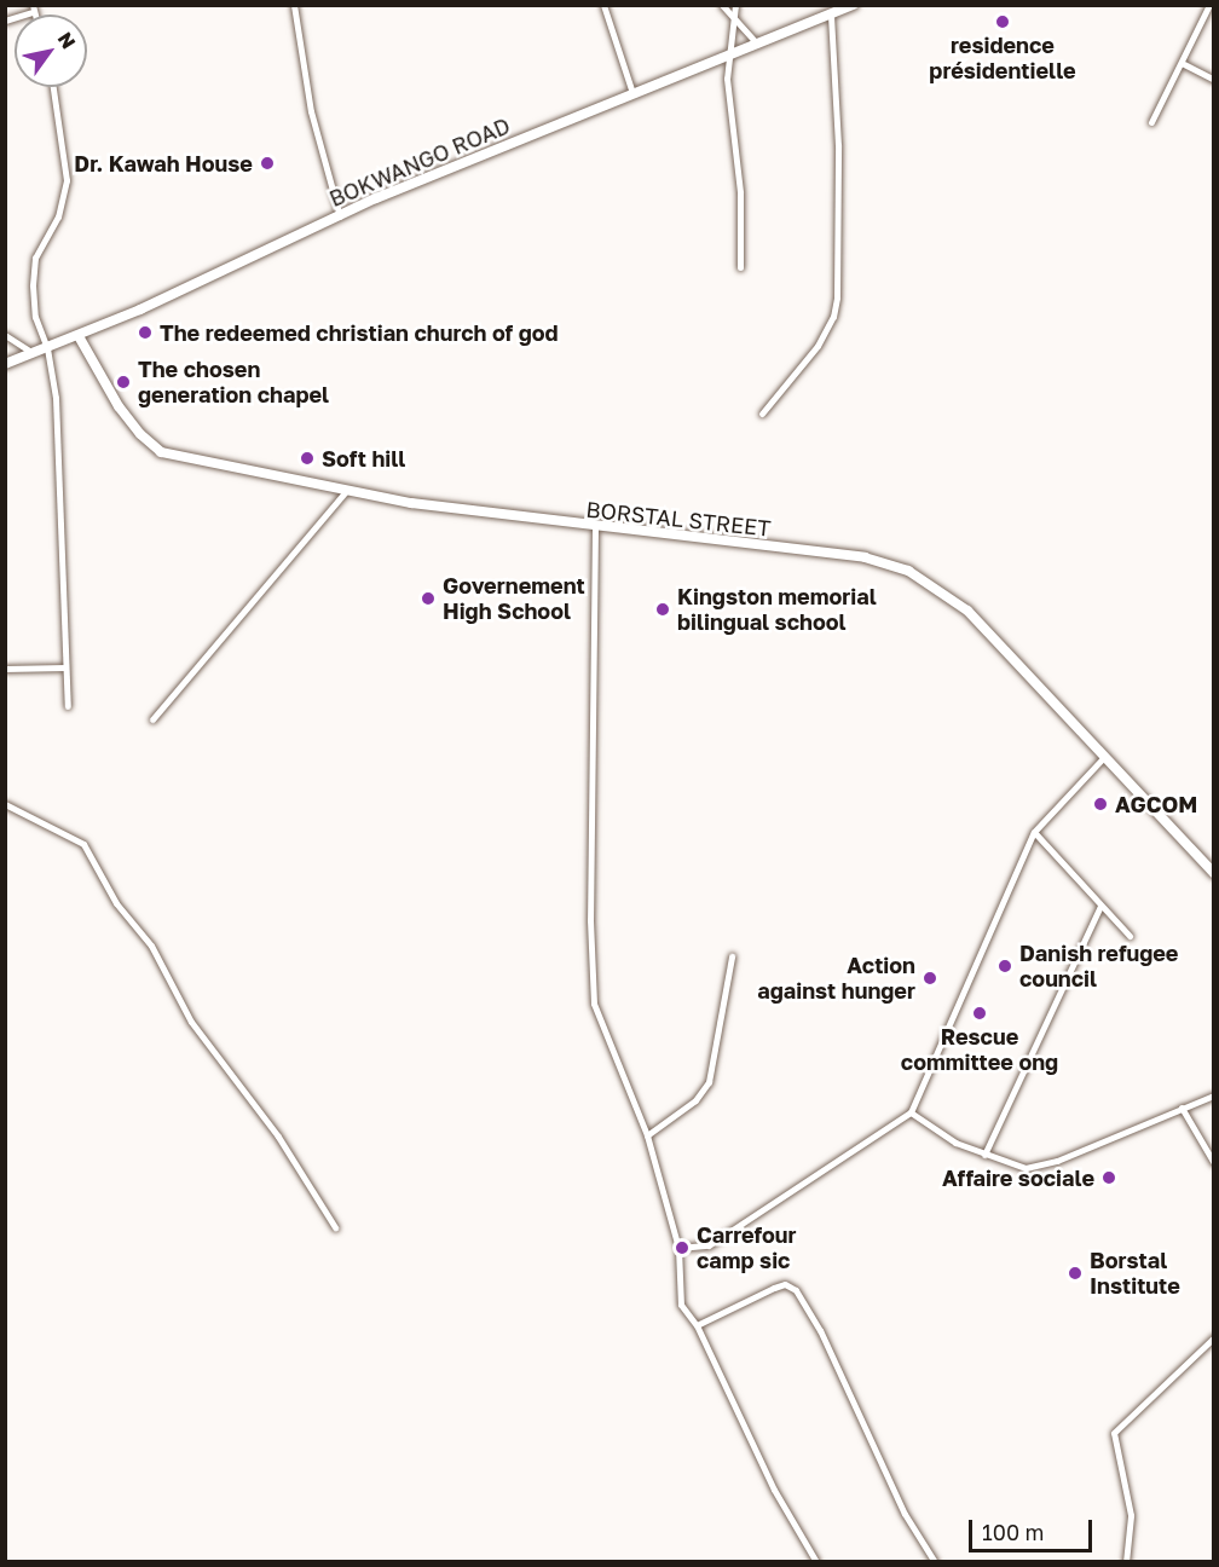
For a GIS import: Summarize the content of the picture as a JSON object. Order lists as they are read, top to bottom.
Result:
{
  "streets": {
    "street": ["BOKWANGO ROAD", "BORSTAL STREET"]
  },
  "crossings": [
    ["BOKWANGO ROAD", "BORSTAL STREET"]
  ],
  "places": [
    "residence présidentielle",
    "Dr. Kawah House",
    "The redeemed christian church of god",
    "The chosen generation chapel",
    "Soft hill",
    "Governement High School",
    "Kingston memorial bilingual school",
    "AGCOM",
    "Danish refugee council",
    "Action against hunger",
    "Rescue committee ong",
    "Affaire sociale",
    "Carrefour camp sic",
    "Borstal Institute"
  ],
  "scale_bar": "100 m",
  "north": "top right"
}
